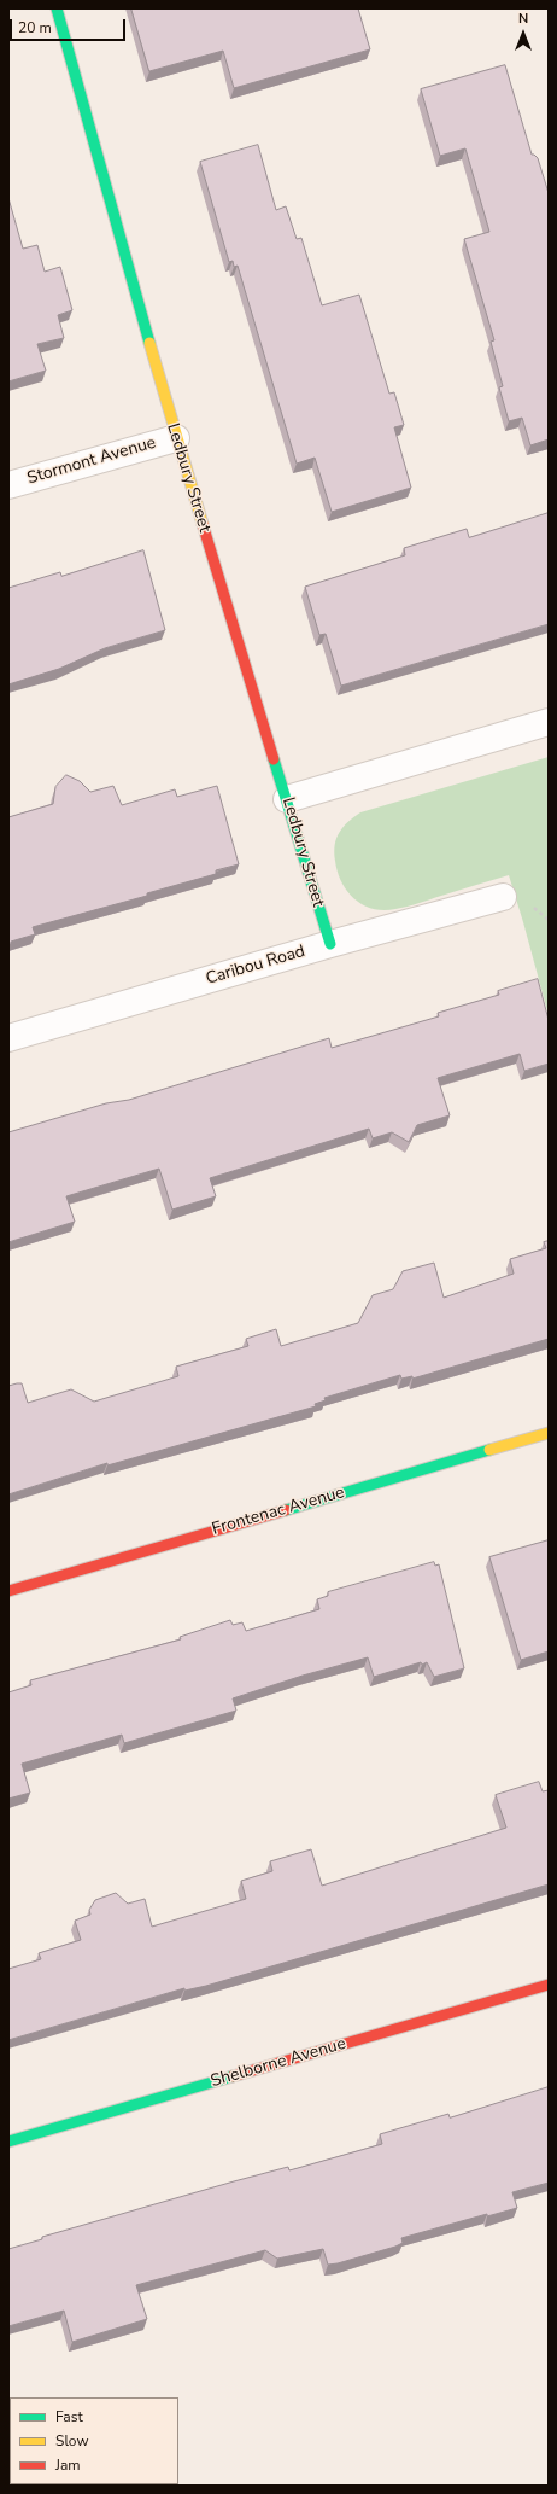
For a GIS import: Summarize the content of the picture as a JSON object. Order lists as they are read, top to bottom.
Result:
{
  "streets": {
    "street": [
      "Stormont Avenue",
      "Ledbury Street",
      "Caribou Road",
      "Frontenac Avenue",
      "Shelborne Avenue"
    ]
  },
  "crossings": [
    ["Stormont Avenue", "Ledbury Street"],
    ["Ledbury Street", "Caribou Road"]
  ],
  "legend": ["Fast", "Slow", "Jam"],
  "scale_bar": "20 m",
  "north": "top"
}
